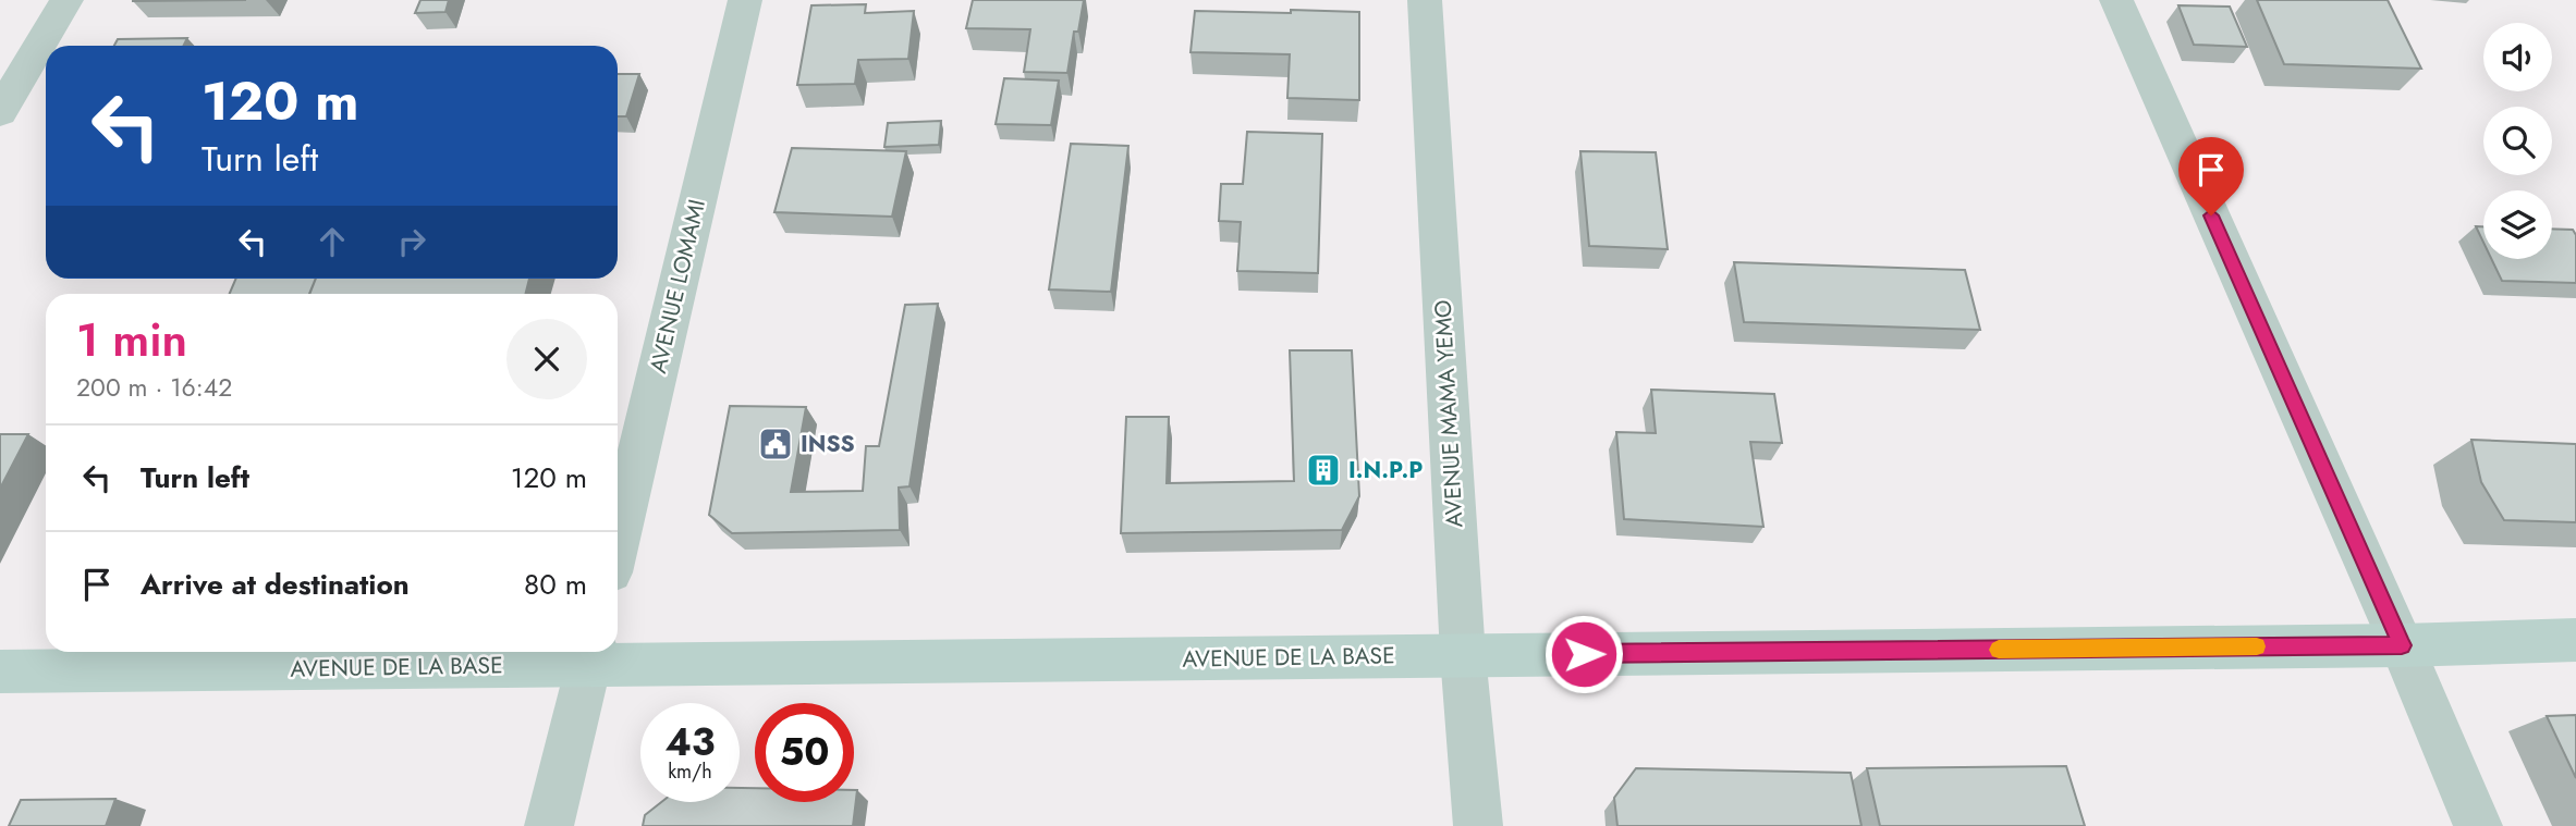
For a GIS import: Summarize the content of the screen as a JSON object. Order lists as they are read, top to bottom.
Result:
{
  "streets": {
    "main road": ["AVENUE DE LA BASE"],
    "street": ["AVENUE LOMAMI", "AVENUE MAMA YEMO"]
  },
  "crossings": [
    ["AVENUE MAMA YEMO", "AVENUE DE LA BASE"]
  ],
  "places": {
    "public building": ["INSS"],
    "building": ["I.N.P.P"]
  },
  "page": {
    "turn": ["120 m", "Turn left"],
    "heading": ["1 min", "200 m · 16:42"],
    "list": [
      {
        "name": "Turn left",
        "value": "120 m"
      },
      {
        "name": "Arrive at destination",
        "value": "80 m"
      }
    ],
    "speed": "43 km/h",
    "limit": "50"
  }
}
